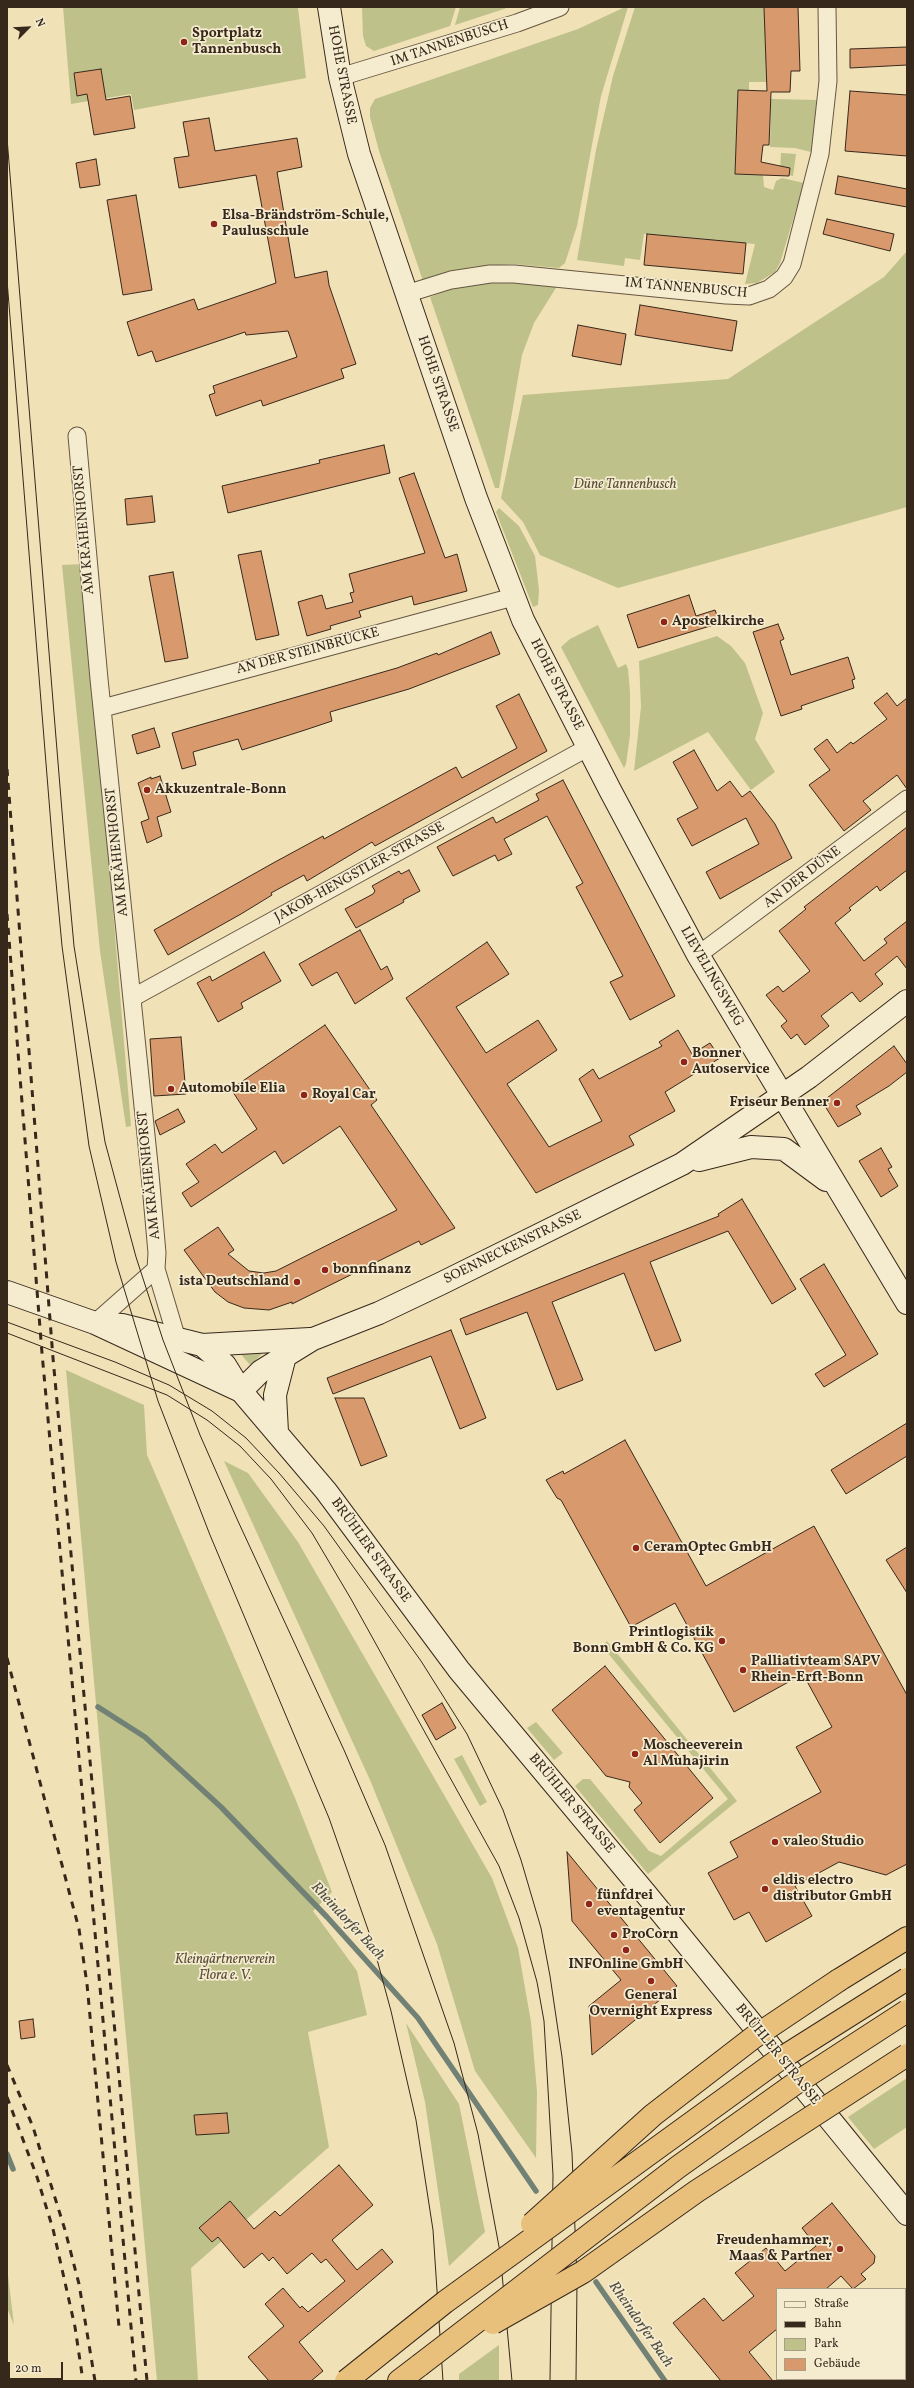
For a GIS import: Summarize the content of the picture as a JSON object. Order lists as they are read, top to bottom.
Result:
{
  "streets": {
    "street": [
      "IM TANNENBUSCH",
      "HOHE STRASSE",
      "AM KRÄHENHORST",
      "AN DER STEINBRÜCKE",
      "JAKOB-HENGSTLER-STRASSE",
      "AN DER DÜNE",
      "LIEVELINGSWEG",
      "SOENNECKENSTRASSE",
      "BRÜHLER STRASSE"
    ]
  },
  "crossings": [
    ["IM TANNENBUSCH", "HOHE STRASSE"],
    ["HOHE STRASSE", "AN DER STEINBRÜCKE"],
    ["HOHE STRASSE", "JAKOB-HENGSTLER-STRASSE"],
    ["HOHE STRASSE", "LIEVELINGSWEG"],
    ["AM KRÄHENHORST", "AN DER STEINBRÜCKE"],
    ["AM KRÄHENHORST", "JAKOB-HENGSTLER-STRASSE"],
    ["JAKOB-HENGSTLER-STRASSE", "LIEVELINGSWEG"],
    ["AN DER DÜNE", "LIEVELINGSWEG"],
    ["LIEVELINGSWEG", "SOENNECKENSTRASSE"],
    ["SOENNECKENSTRASSE", "BRÜHLER STRASSE"]
  ],
  "water": ["Rheindorfer Bach"],
  "parks": ["Düne Tannenbusch", "Kleingärtnerverein Flora e. V."],
  "places": [
    "Sportplatz Tannenbusch",
    "Elsa-Brändström-Schule, Paulusschule",
    "Apostelkirche",
    "Akkuzentrale-Bonn",
    "Bonner Autoservice",
    "Automobile Elia",
    "Royal Car",
    "Friseur Benner",
    "bonnfinanz",
    "ista Deutschland",
    "CeramOptec GmbH",
    "Printlogistik Bonn GmbH & Co. KG",
    "Palliativteam SAPV Rhein-Erft-Bonn",
    "Moscheeverein Al Muhajirin",
    "valeo Studio",
    "eldis electro distributor GmbH",
    "fünfdrei eventagentur",
    "ProCorn",
    "INFOnline GmbH",
    "General Overnight Express",
    "Freudenhammer, Maas & Partner"
  ],
  "legend": [
    "Straße",
    "Bahn",
    "Park",
    "Gebäude"
  ],
  "scale_bar": "20 m",
  "north": "top right"
}
